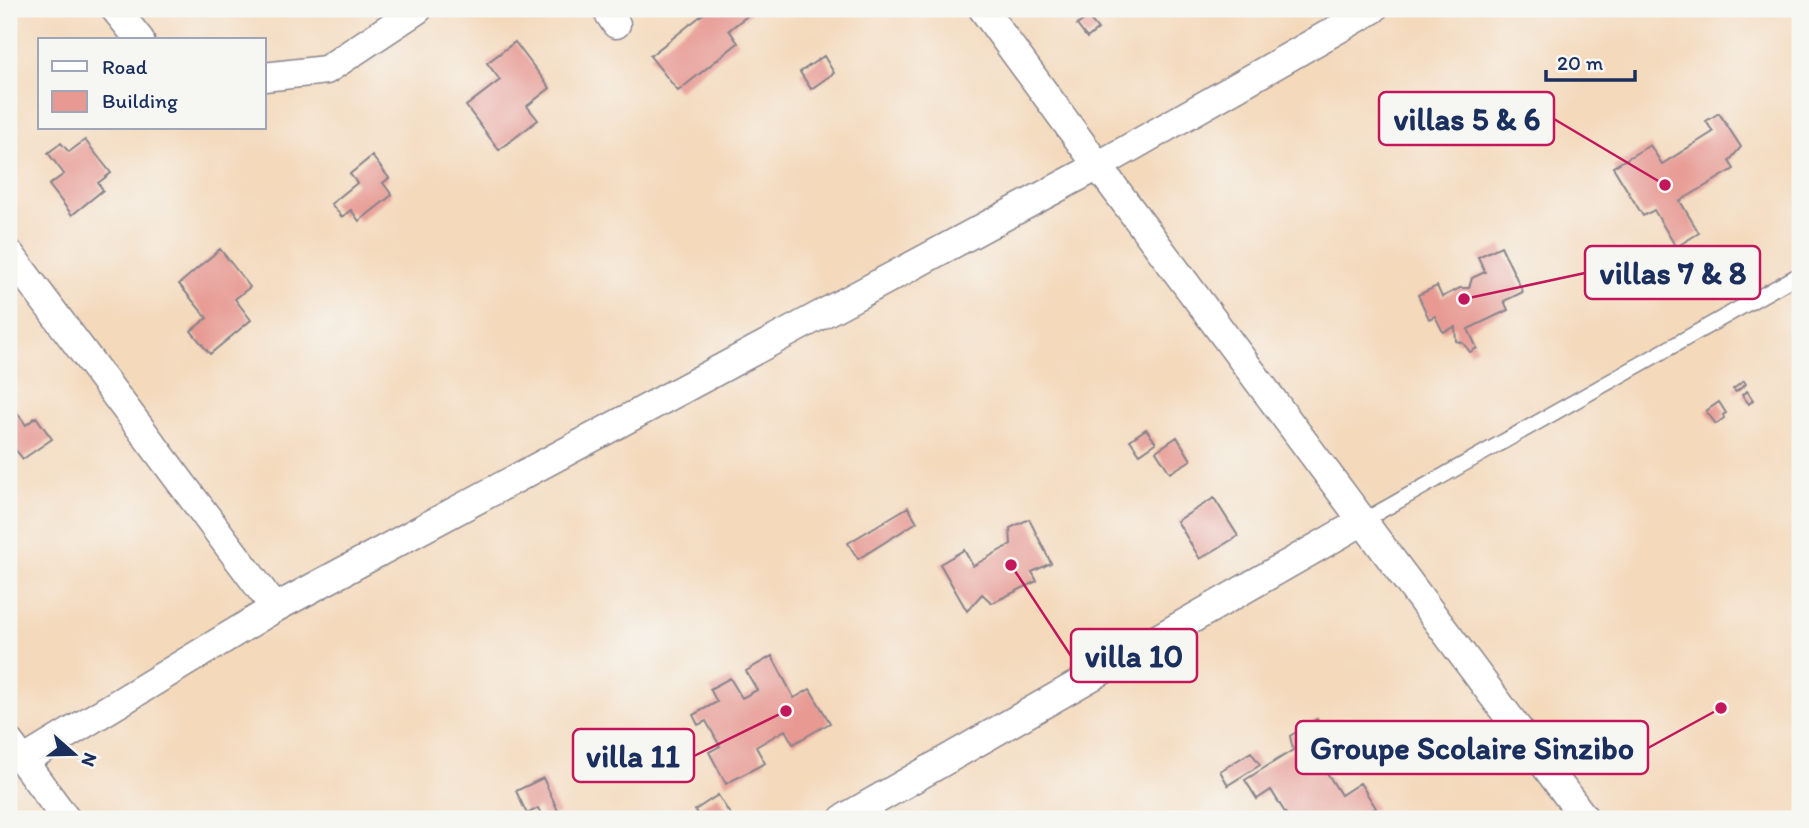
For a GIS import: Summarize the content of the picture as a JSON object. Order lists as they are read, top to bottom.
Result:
{
  "places": [
    "villas 5 & 6",
    "villas 7 & 8",
    "villa 10",
    "Groupe Scolaire Sinzibo",
    "villa 11"
  ],
  "legend": ["Road", "Building"],
  "scale_bar": "20 m",
  "north": "right"
}
